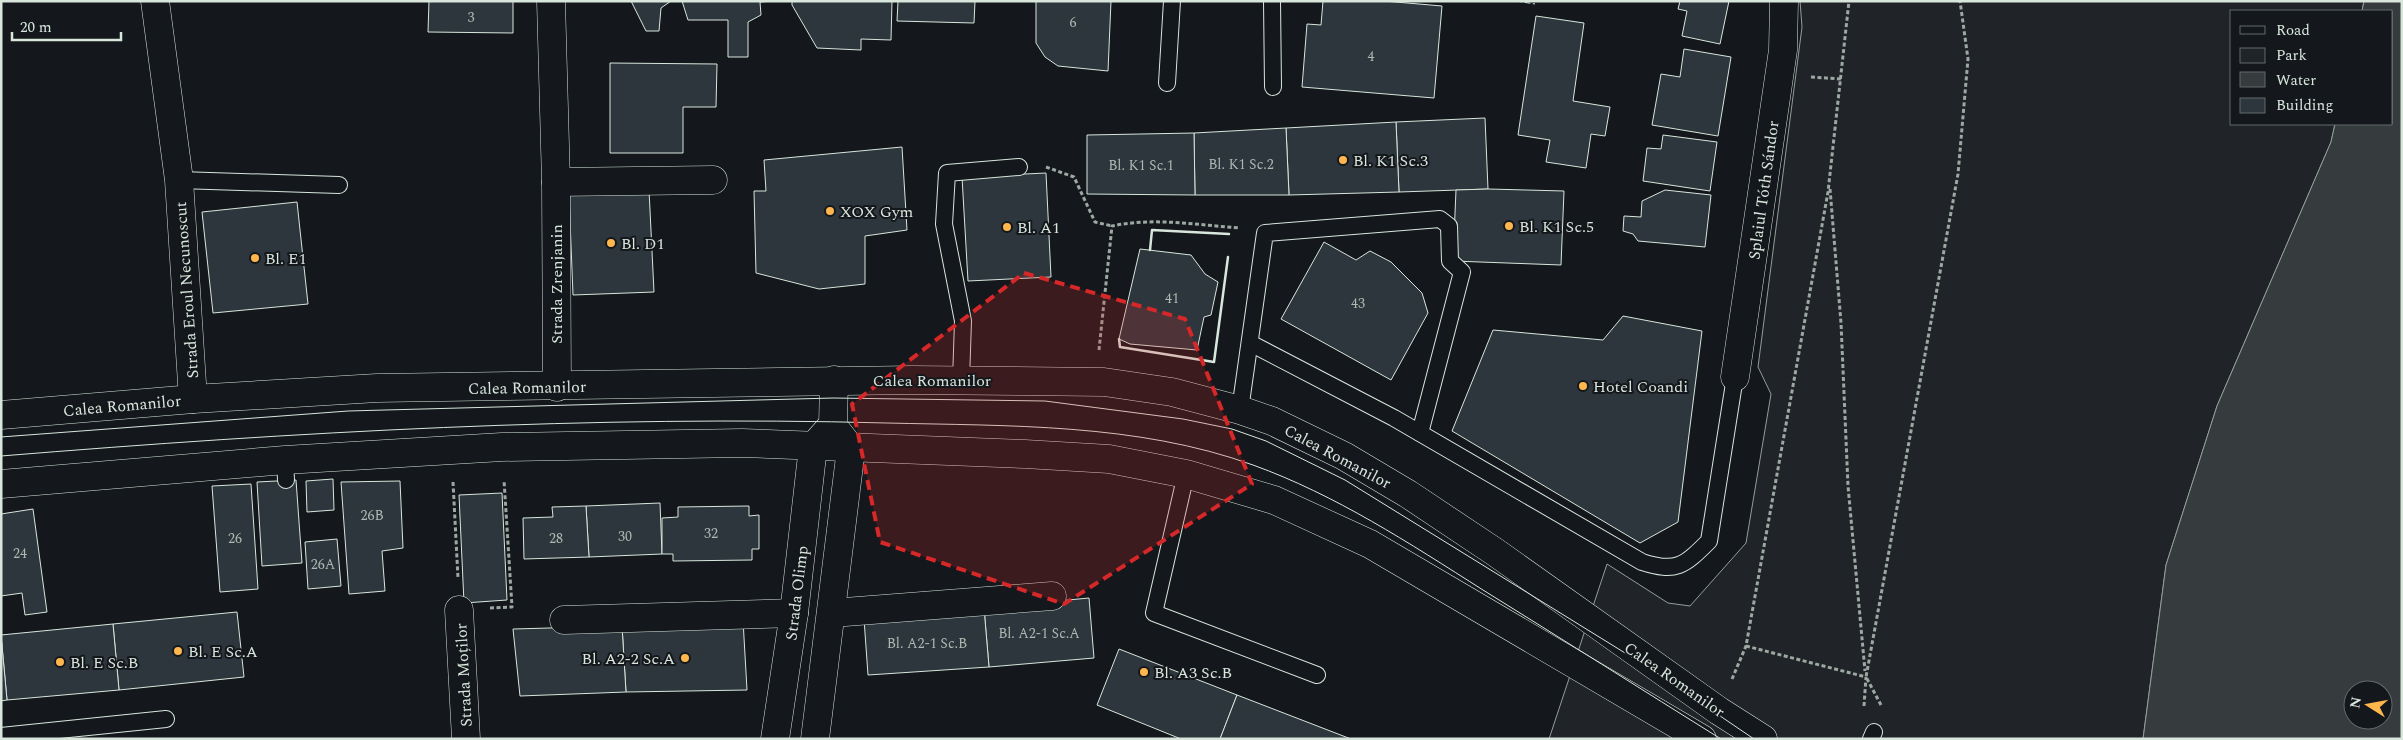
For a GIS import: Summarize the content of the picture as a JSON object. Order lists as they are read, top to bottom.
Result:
{
  "streets": {
    "main road": [
      "Splaiul Tóth Sándor",
      "Strada Zrenjanin",
      "Strada Eroul Necunoscut",
      "Calea Romanilor",
      "Strada Olimp",
      "Strada Moților"
    ]
  },
  "crossings": [
    ["Strada Zrenjanin", "Calea Romanilor"],
    ["Strada Eroul Necunoscut", "Calea Romanilor"],
    ["Calea Romanilor", "Strada Olimp"]
  ],
  "places": [
    "Bl. K1 Sc.3",
    "XOX Gym",
    "Bl. K1 Sc.5",
    "Bl. A1",
    "Bl. D1",
    "Bl. E1",
    "Hotel Coandi",
    "Bl. E Sc.A",
    "Bl. A2-2 Sc.A",
    "Bl. E Sc.B",
    "Bl. A3 Sc.B"
  ],
  "house_numbers": [
    "3",
    "6",
    "4",
    "Bl. K1 Sc.2",
    "Bl. K1 Sc.1",
    "41",
    "43",
    "26B",
    "32",
    "30",
    "26",
    "28",
    "24",
    "26A",
    "Bl. A2-1 Sc.A",
    "Bl. A2-1 Sc.B"
  ],
  "legend": [
    "Road",
    "Park",
    "Water",
    "Building"
  ],
  "scale_bar": "20 m",
  "north": "left"
}
